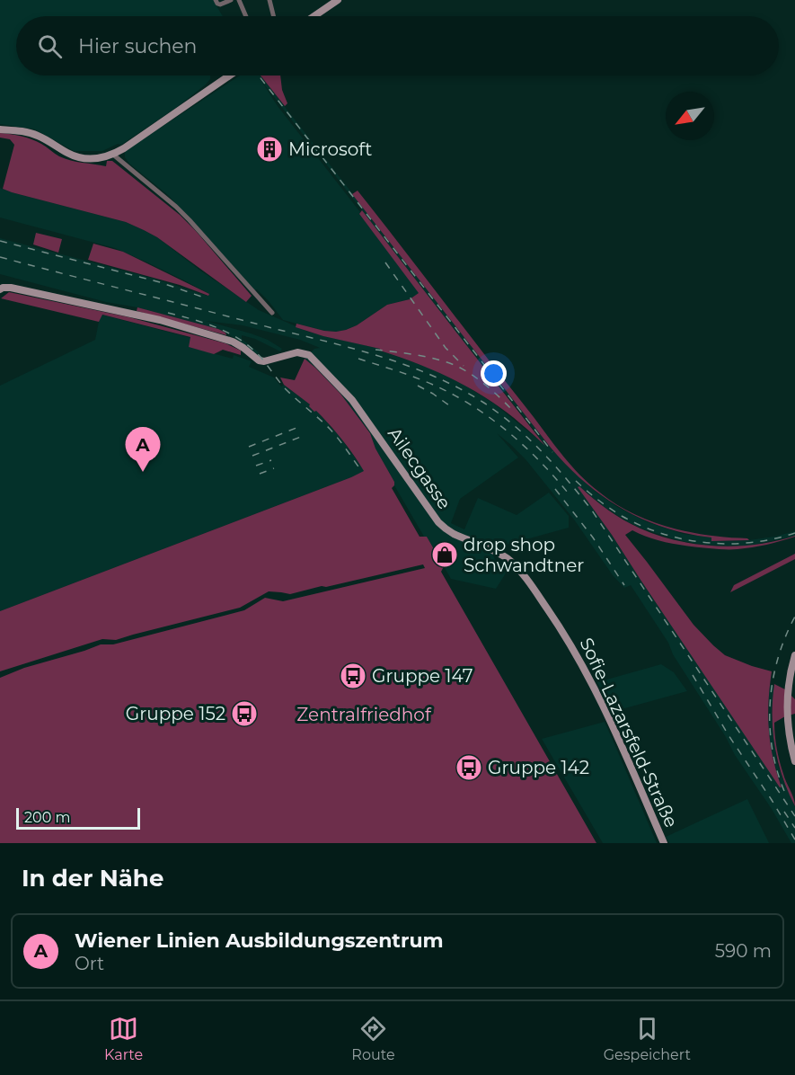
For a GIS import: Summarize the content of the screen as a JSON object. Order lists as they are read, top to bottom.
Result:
{
  "streets": {
    "street": ["Ailecgasse", "Sofie-Lazarsfeld-Straße"]
  },
  "crossings": [
    ["Ailecgasse", "Sofie-Lazarsfeld-Straße"]
  ],
  "parks": ["Zentralfriedhof"],
  "places": {
    "building": ["Microsoft"],
    "shop": ["drop shop Schwandtner"],
    "bus stop": ["Gruppe 147", "Gruppe 152", "Gruppe 142"]
  },
  "scale_bar": "200 m",
  "north": "bottom left",
  "page": {
    "search": "Hier suchen",
    "pins": "A",
    "scale": "200 m",
    "heading": "In der Nähe",
    "list": [
      {
        "mark": "A",
        "name": "Wiener Linien Ausbildungszentrum",
        "note": "Ort",
        "value": "590 m"
      }
    ],
    "nav": ["Karte", "Route", "Gespeichert"]
  }
}
